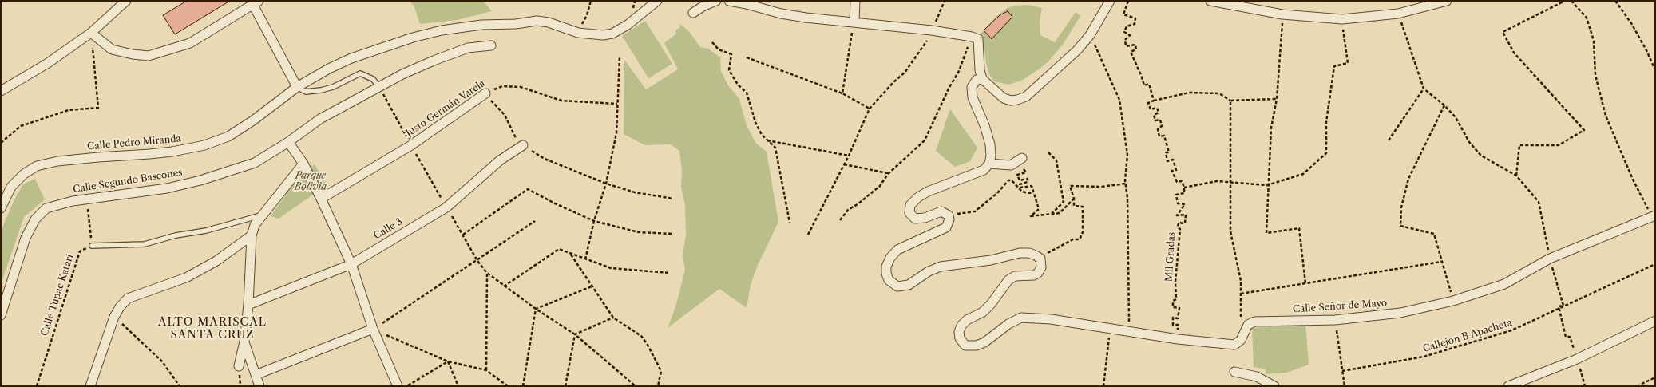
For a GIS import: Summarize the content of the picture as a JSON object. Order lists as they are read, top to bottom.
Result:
{
  "streets": {
    "street": [
      "Justo Germán Varela",
      "Calle Pedro Miranda",
      "Calle Segundo Bascones",
      "Calle 3",
      "Calle Señor de Mayo"
    ],
    "path": ["Mil Gradas", "Calle Tupac Katari", "Callejon B Apacheta"]
  },
  "crossings": [
    ["Mil Gradas", "Calle Señor de Mayo"]
  ],
  "districts": ["ALTO MARISCAL SANTA CRUZ"],
  "parks": ["Parque Bolivia"]
}
